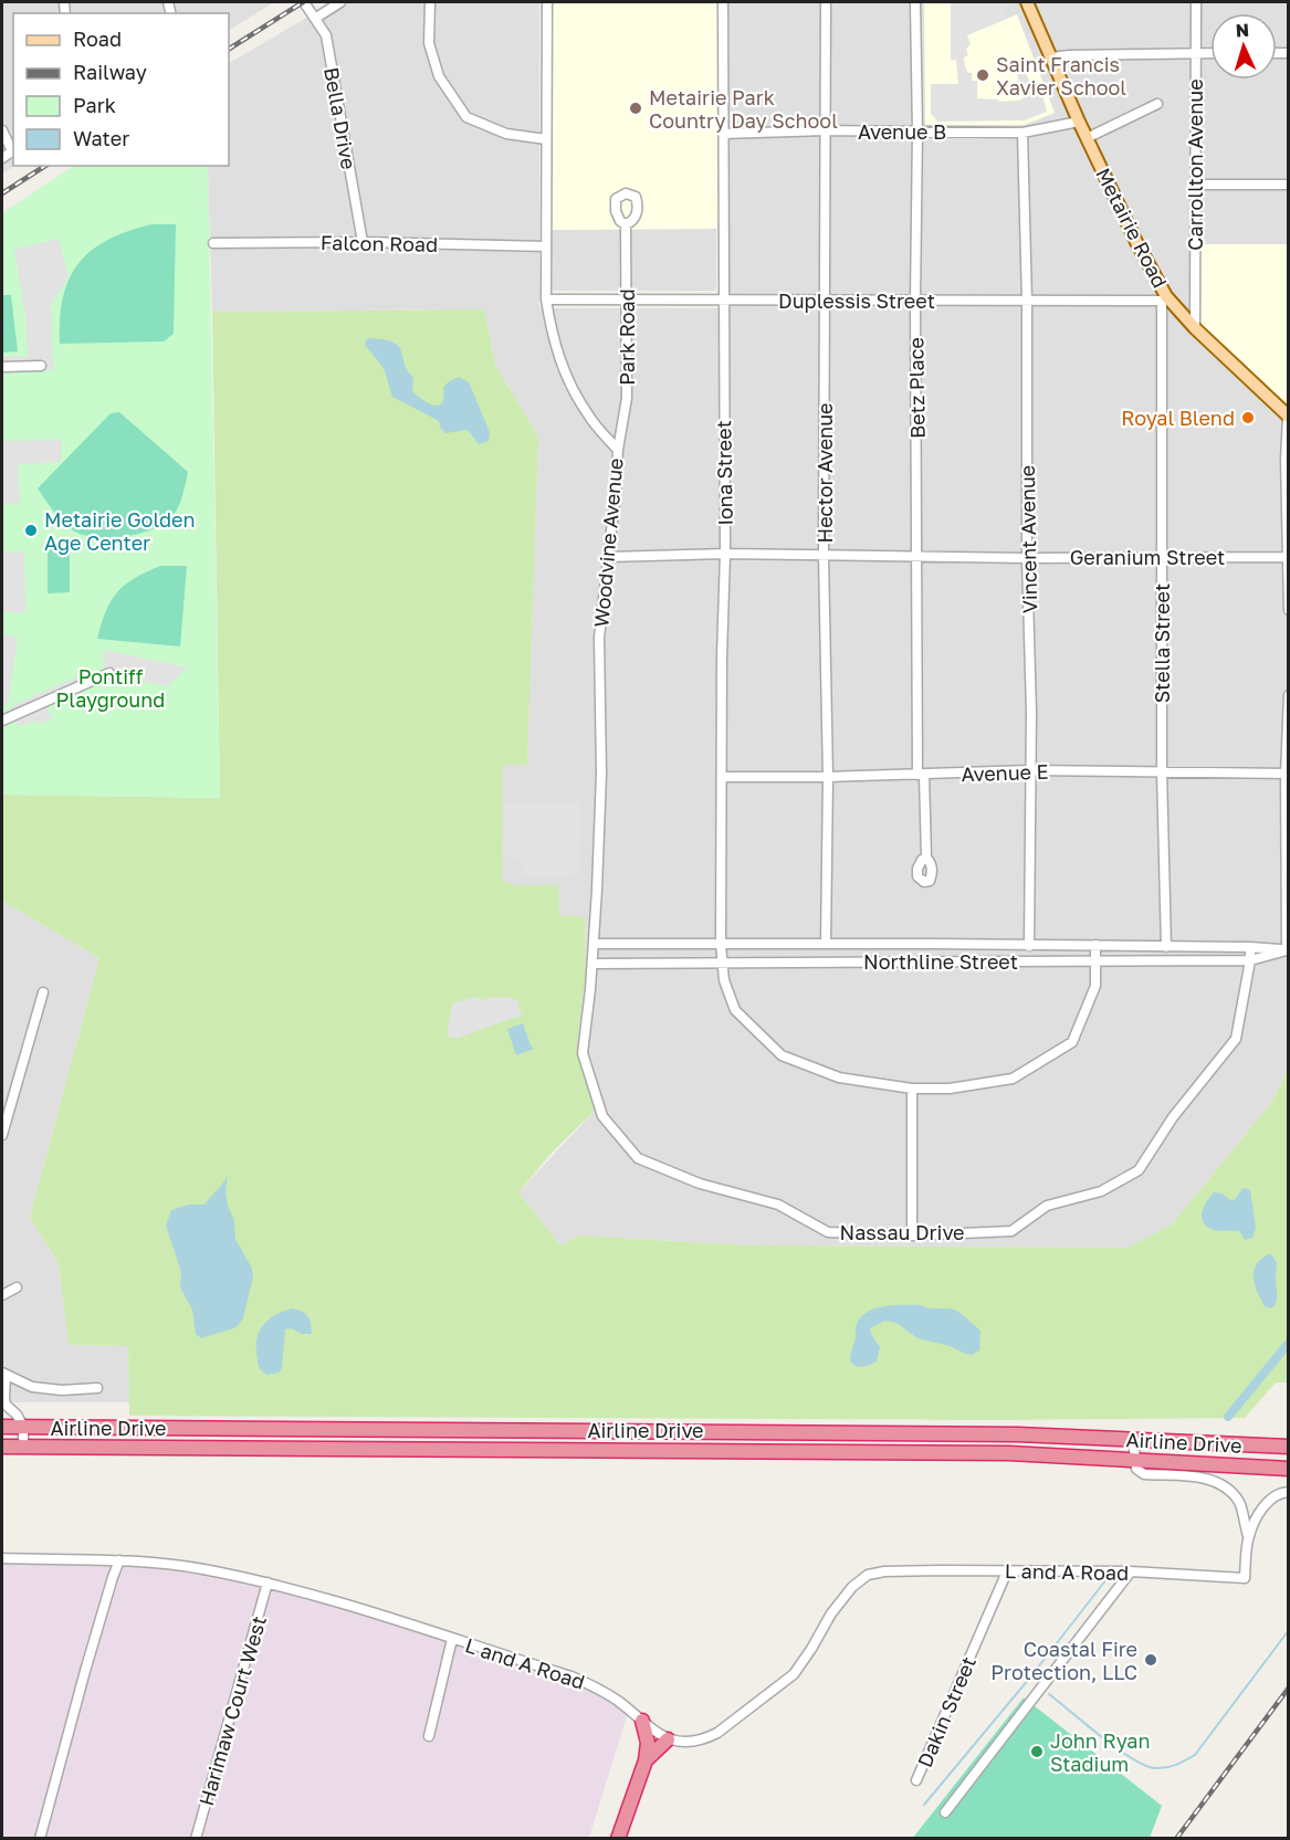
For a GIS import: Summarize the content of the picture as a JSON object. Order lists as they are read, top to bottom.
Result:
{
  "streets": {
    "highway": ["Airline Drive"],
    "main road": ["Metairie Road"],
    "street": [
      "Bella Drive",
      "Avenue B",
      "Carrollton Avenue",
      "Falcon Road",
      "Duplessis Street",
      "Park Road",
      "Betz Place",
      "Iona Street",
      "Hector Avenue",
      "Vincent Avenue",
      "Woodvine Avenue",
      "Geranium Street",
      "Stella Street",
      "Avenue E",
      "Northline Street",
      "Nassau Drive",
      "L and A Road",
      "Harimaw Court West",
      "Dakin Street"
    ]
  },
  "crossings": [
    ["Bella Drive", "Falcon Road"],
    ["Avenue B", "Metairie Road"],
    ["Avenue B", "Betz Place"],
    ["Avenue B", "Iona Street"],
    ["Avenue B", "Hector Avenue"],
    ["Avenue B", "Vincent Avenue"],
    ["Carrollton Avenue", "Metairie Road"],
    ["Metairie Road", "Duplessis Street"],
    ["Metairie Road", "Stella Street"],
    ["Falcon Road", "Woodvine Avenue"],
    ["Duplessis Street", "Park Road"],
    ["Duplessis Street", "Betz Place"],
    ["Duplessis Street", "Iona Street"],
    ["Duplessis Street", "Hector Avenue"],
    ["Duplessis Street", "Vincent Avenue"],
    ["Duplessis Street", "Woodvine Avenue"],
    ["Duplessis Street", "Stella Street"],
    ["Park Road", "Woodvine Avenue"],
    ["Betz Place", "Geranium Street"],
    ["Betz Place", "Avenue E"],
    ["Iona Street", "Geranium Street"],
    ["Iona Street", "Avenue E"],
    ["Iona Street", "Northline Street"],
    ["Hector Avenue", "Geranium Street"],
    ["Hector Avenue", "Avenue E"],
    ["Hector Avenue", "Northline Street"],
    ["Vincent Avenue", "Geranium Street"],
    ["Vincent Avenue", "Avenue E"],
    ["Vincent Avenue", "Northline Street"],
    ["Woodvine Avenue", "Geranium Street"],
    ["Woodvine Avenue", "Northline Street"],
    ["Woodvine Avenue", "Nassau Drive"],
    ["Geranium Street", "Stella Street"],
    ["Stella Street", "Avenue E"],
    ["Stella Street", "Northline Street"],
    ["Northline Street", "Nassau Drive"],
    ["L and A Road", "Harimaw Court West"],
    ["L and A Road", "Dakin Street"]
  ],
  "parks": ["Pontiff Playground"],
  "places": [
    "Saint Francis Xavier School",
    "Metairie Park Country Day School",
    "Royal Blend",
    "Metairie Golden Age Center",
    "Coastal Fire Protection, LLC",
    "John Ryan Stadium"
  ],
  "legend": [
    "Road",
    "Railway",
    "Park",
    "Water"
  ],
  "north": "top"
}
